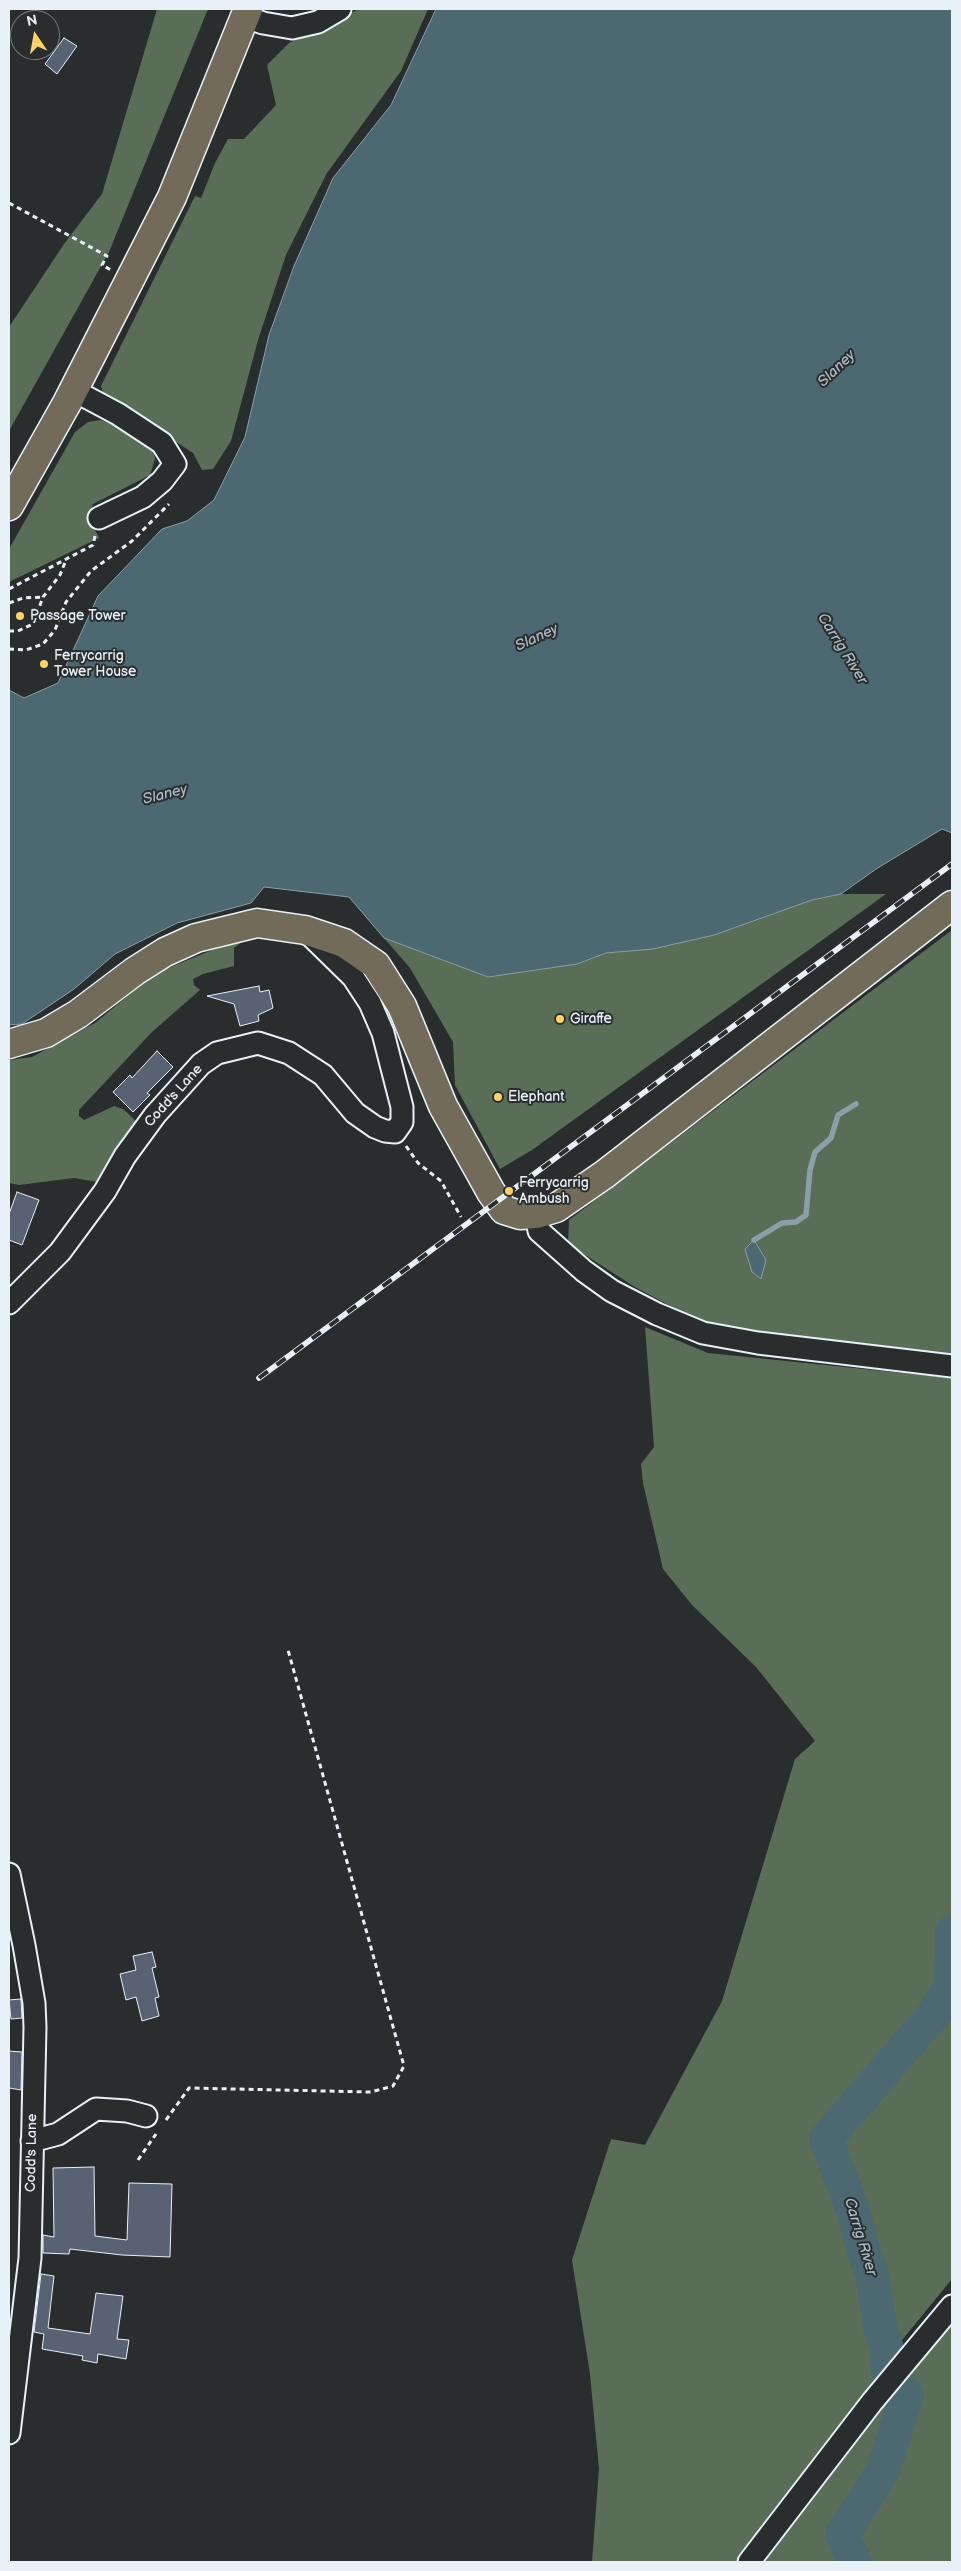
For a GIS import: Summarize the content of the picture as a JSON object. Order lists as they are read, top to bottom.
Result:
{
  "streets": {
    "street": ["Codd's Lane"]
  },
  "water": ["Slaney", "Carrig River"],
  "places": [
    "Passage Tower",
    "Ferrycarrig Tower House",
    "Giraffe",
    "Elephant",
    "Ferrycarrig Ambush"
  ],
  "north": "top"
}
